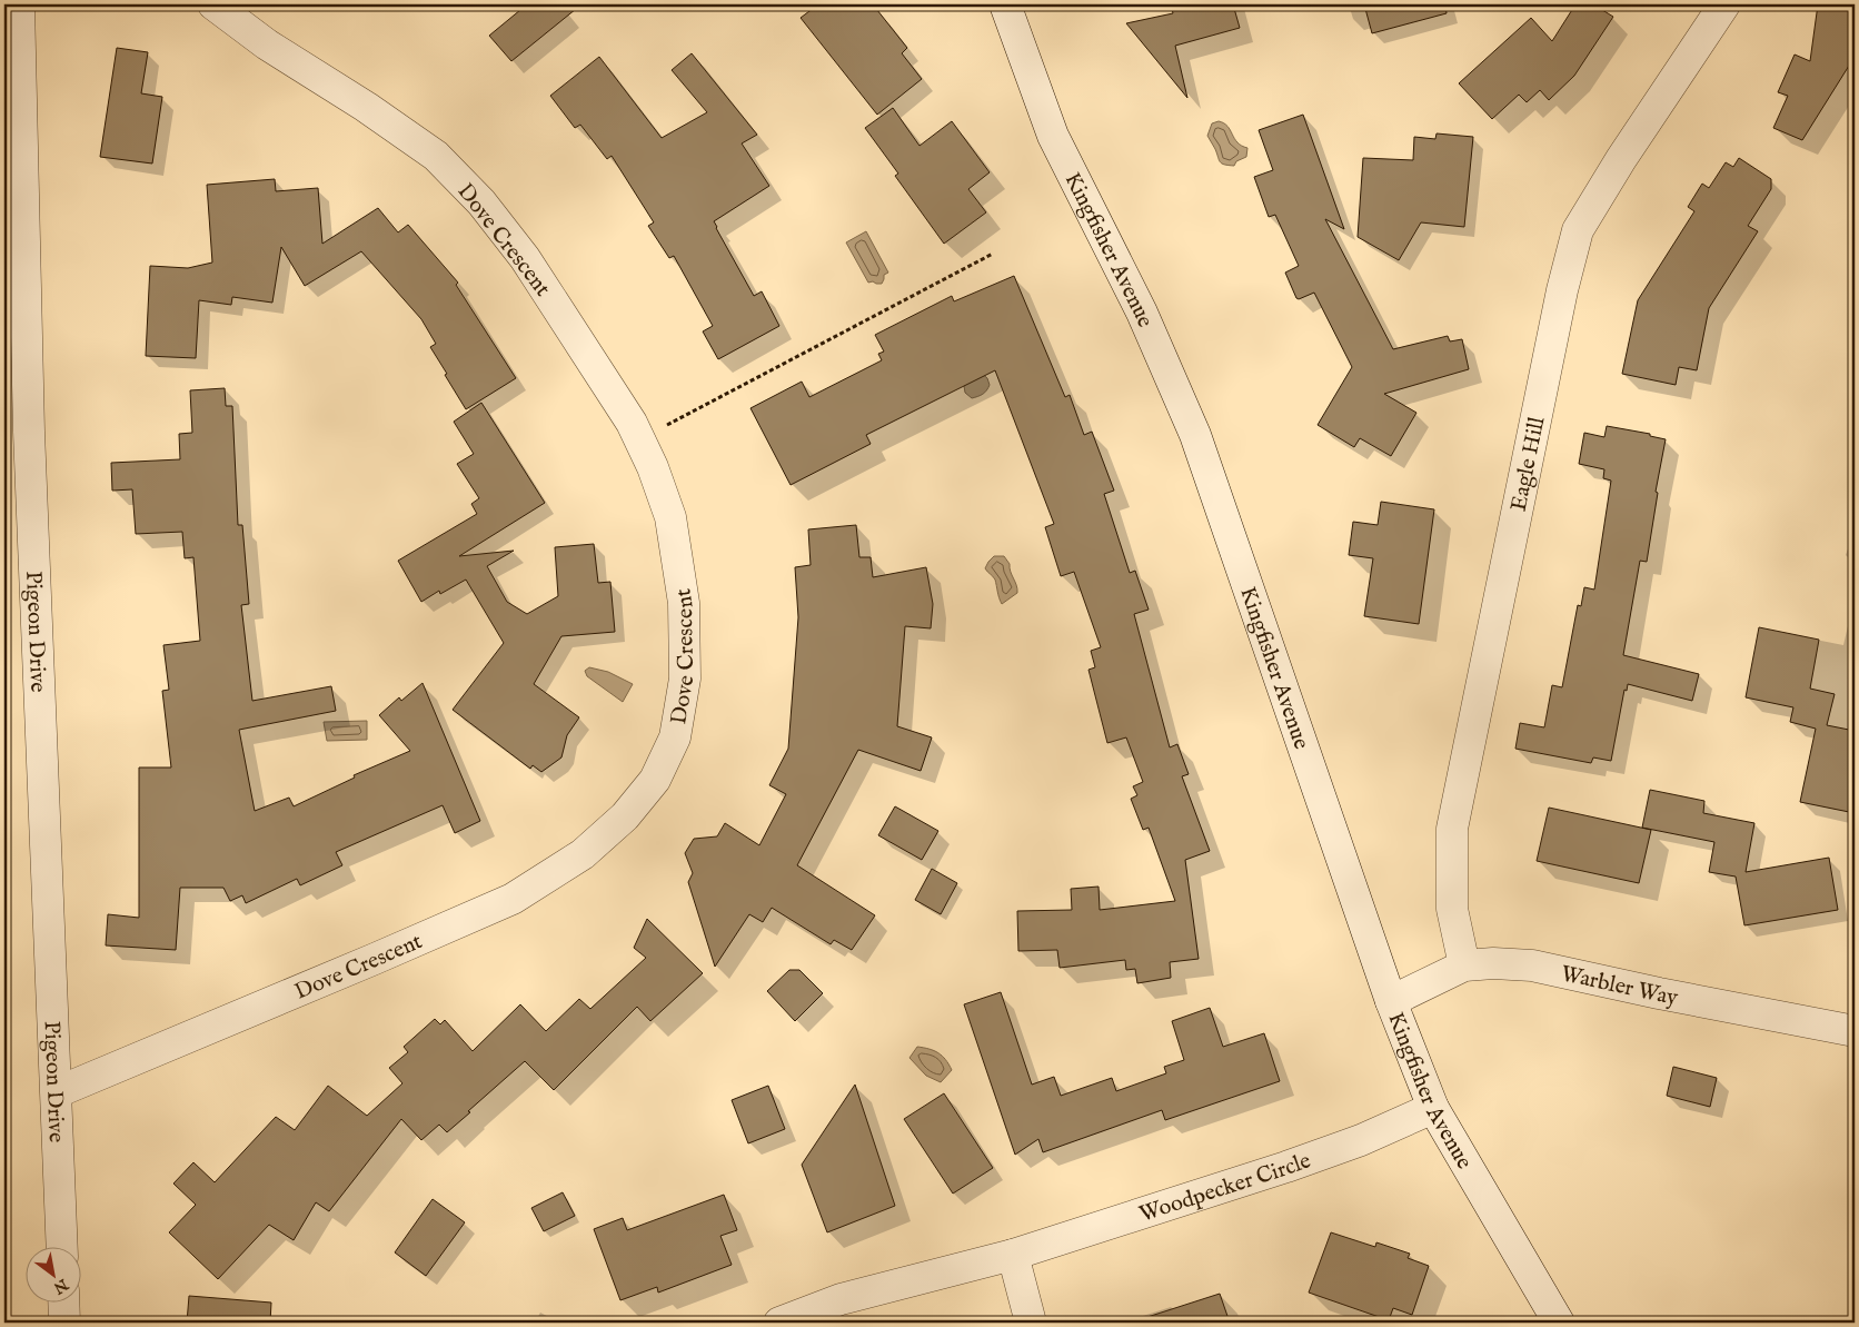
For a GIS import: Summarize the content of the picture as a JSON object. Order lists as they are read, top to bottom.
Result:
{
  "streets": {
    "street": [
      "Dove Crescent",
      "Kingfisher Avenue",
      "Eagle Hill",
      "Pigeon Drive",
      "Warbler Way",
      "Woodpecker Circle"
    ]
  },
  "crossings": [
    ["Dove Crescent", "Pigeon Drive"],
    ["Kingfisher Avenue", "Warbler Way"],
    ["Kingfisher Avenue", "Woodpecker Circle"],
    ["Eagle Hill", "Warbler Way"]
  ],
  "north": "bottom right"
}
